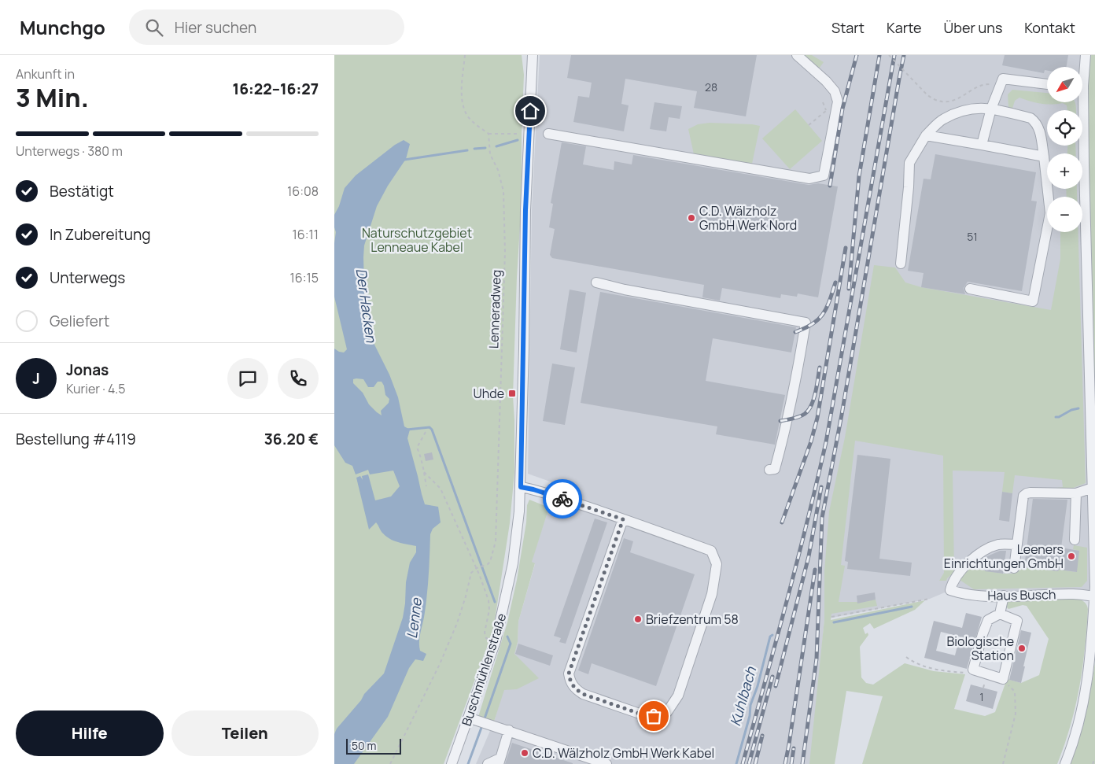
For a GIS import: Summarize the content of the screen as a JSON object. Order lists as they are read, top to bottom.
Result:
{
  "streets": {
    "street": ["Haus Busch", "Buschmühlenstraße"],
    "path": ["Lenneradweg"]
  },
  "water": ["Der Hacken", "Lenne", "Kuhlbach"],
  "parks": ["Naturschutzgebiet Lenneaue Kabel"],
  "places": {
    "other": [
      "C.D. Wälzholz GmbH Werk Nord",
      "Leeners Einrichtungen GmbH",
      "Briefzentrum 58",
      "Biologische Station",
      "C.D. Wälzholz GmbH Werk Kabel"
    ],
    "transit": ["Uhde"]
  },
  "house_numbers": ["28", "51", "1"],
  "scale_bar": "50 m",
  "north": "bottom left",
  "page": {
    "header": "Munchgo",
    "search": "Hier suchen",
    "nav": [
      "Start",
      "Karte",
      "Über uns",
      "Kontakt"
    ],
    "heading": ["3 Min.", "Ankunft in", "16:22–16:27"],
    "panel": [
      "Jonas",
      "Kurier · 4.5",
      "Bestellung #4119",
      "36.20 €"
    ],
    "map_buttons": ["+", "−"],
    "bar": "Unterwegs · 380 m",
    "list": [
      ["Bestätigt", "16:08"],
      ["In Zubereitung", "16:11"],
      ["Unterwegs", "16:15"],
      "Geliefert"
    ],
    "round": "J",
    "buttons": ["Hilfe", "Teilen"],
    "scale": "50 m"
  }
}
